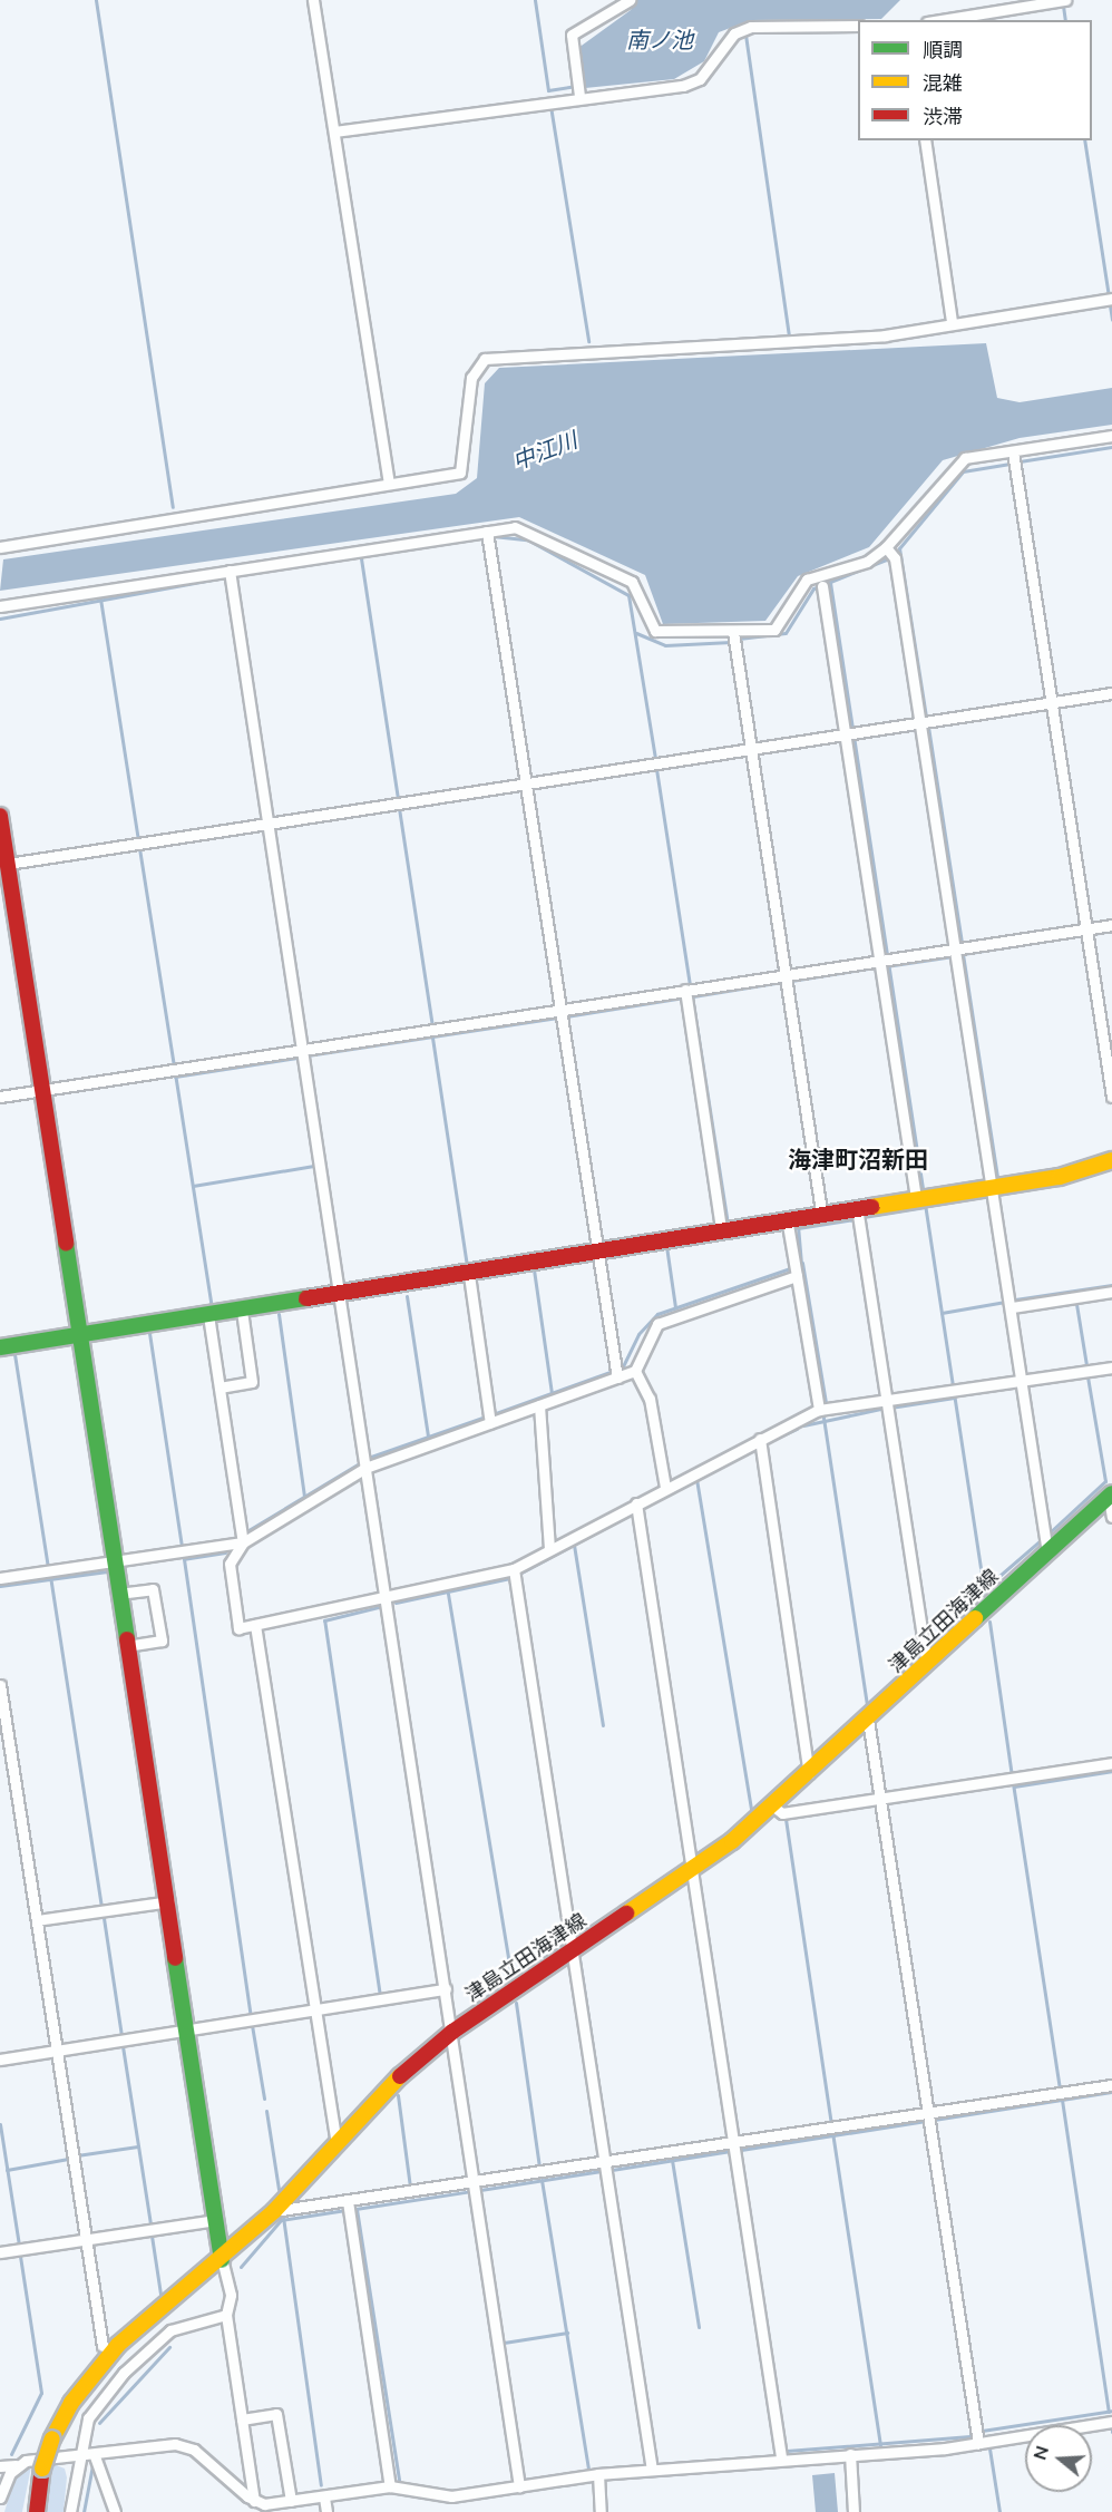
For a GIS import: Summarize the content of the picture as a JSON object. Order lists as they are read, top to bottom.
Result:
{
  "streets": {
    "street": ["津島立田海津線"]
  },
  "districts": ["海津町沼新田"],
  "water": ["南ノ池", "中江川"],
  "legend": ["順調", "混雑", "渋滞"],
  "north": "left"
}
